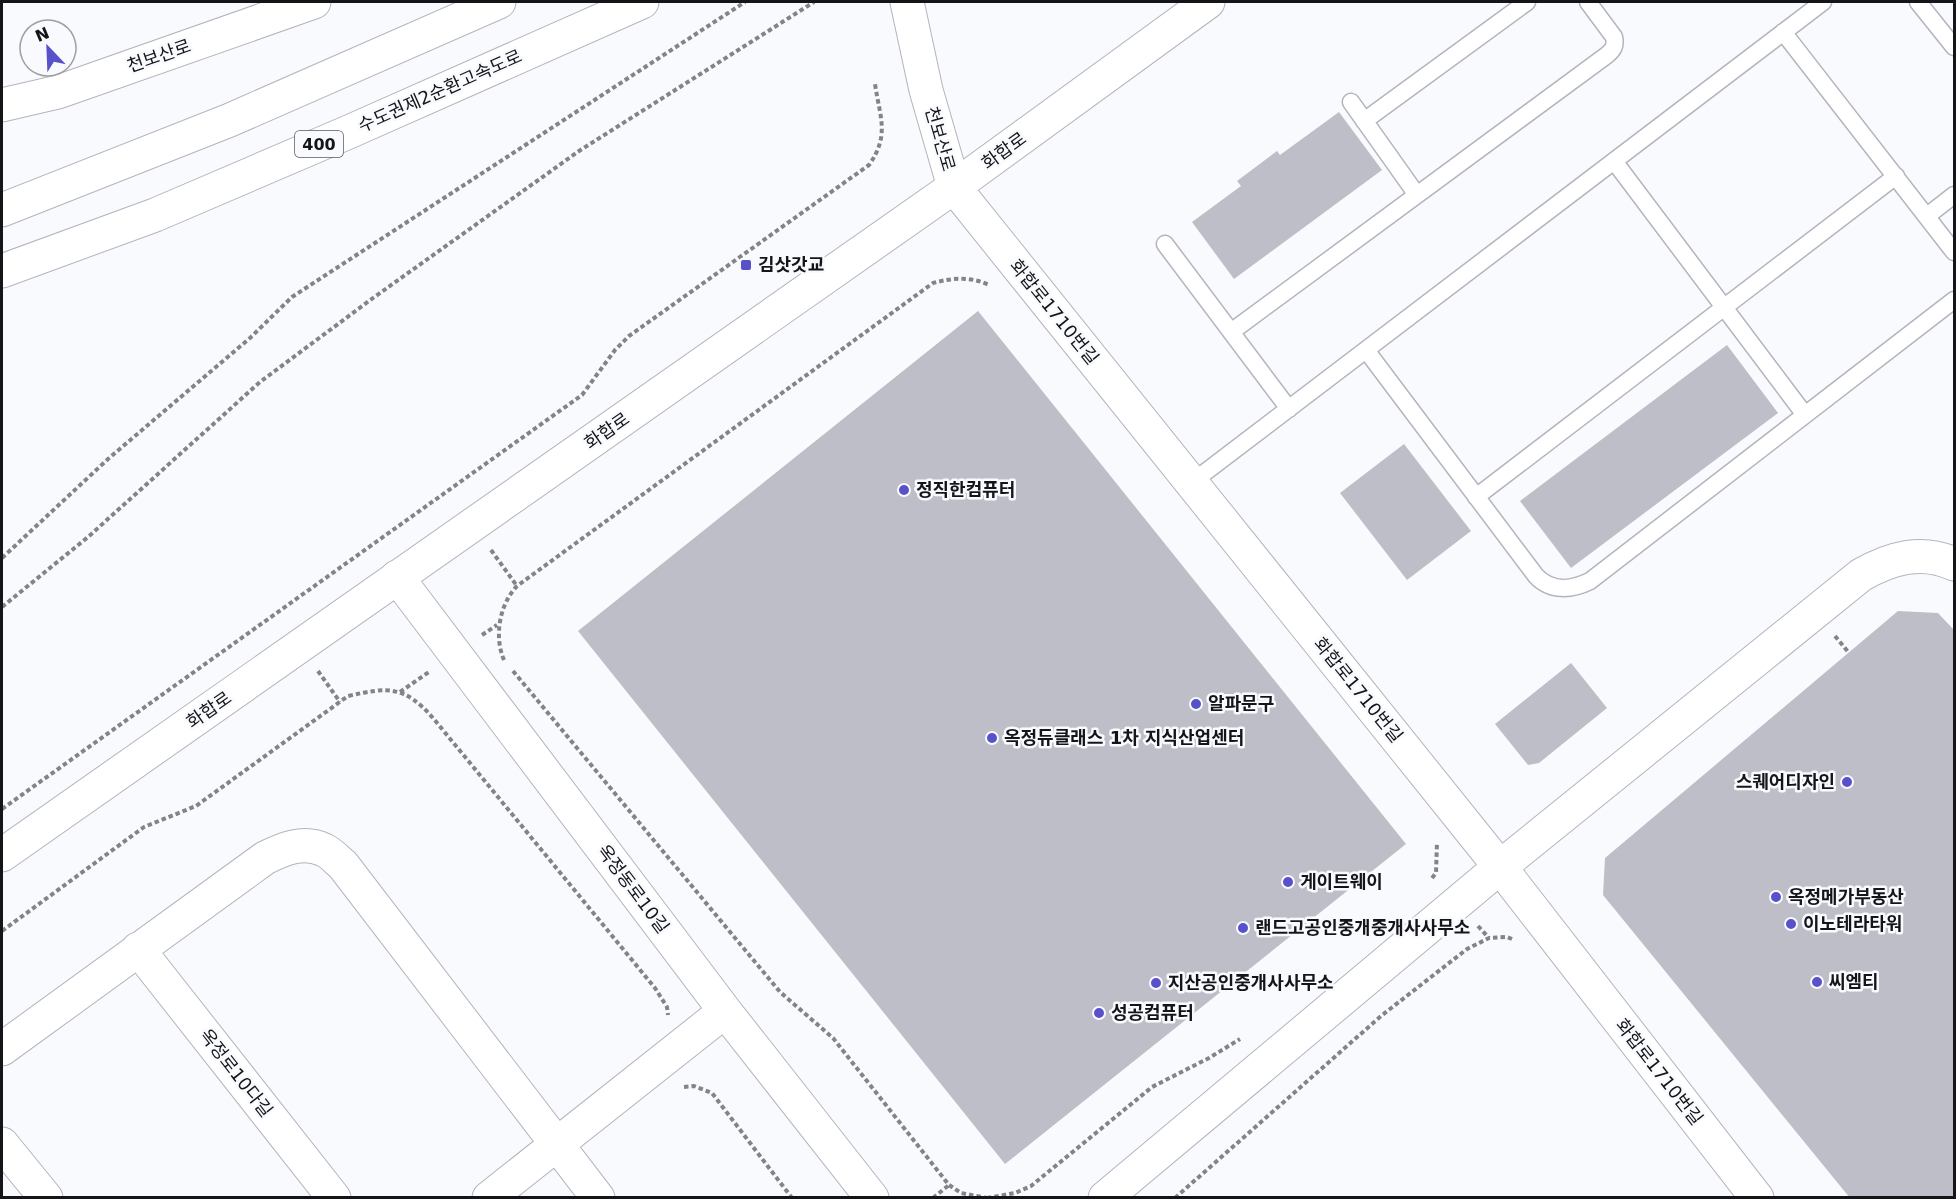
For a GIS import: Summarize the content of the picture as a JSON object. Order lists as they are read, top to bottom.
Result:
{
  "streets": {
    "main road": [
      "천보산로",
      "수도권제2순환고속도로",
      "400",
      "화합로",
      "화합로1710번길",
      "옥정동로10길",
      "옥정로10다길"
    ]
  },
  "crossings": [
    ["천보산로", "화합로"],
    ["천보산로", "화합로1710번길"],
    ["화합로", "화합로1710번길"],
    ["화합로", "옥정동로10길"]
  ],
  "places": {
    "transit": ["김삿갓교"],
    "other": [
      "정직한컴퓨터",
      "알파문구",
      "옥정듀클래스 1차 지식산업센터",
      "스퀘어디자인",
      "게이트웨이",
      "옥정메가부동산",
      "이노테라타워",
      "랜드고공인중개중개사사무소",
      "씨엠티",
      "지산공인중개사사무소",
      "성공컴퓨터"
    ]
  },
  "north": "top left"
}
